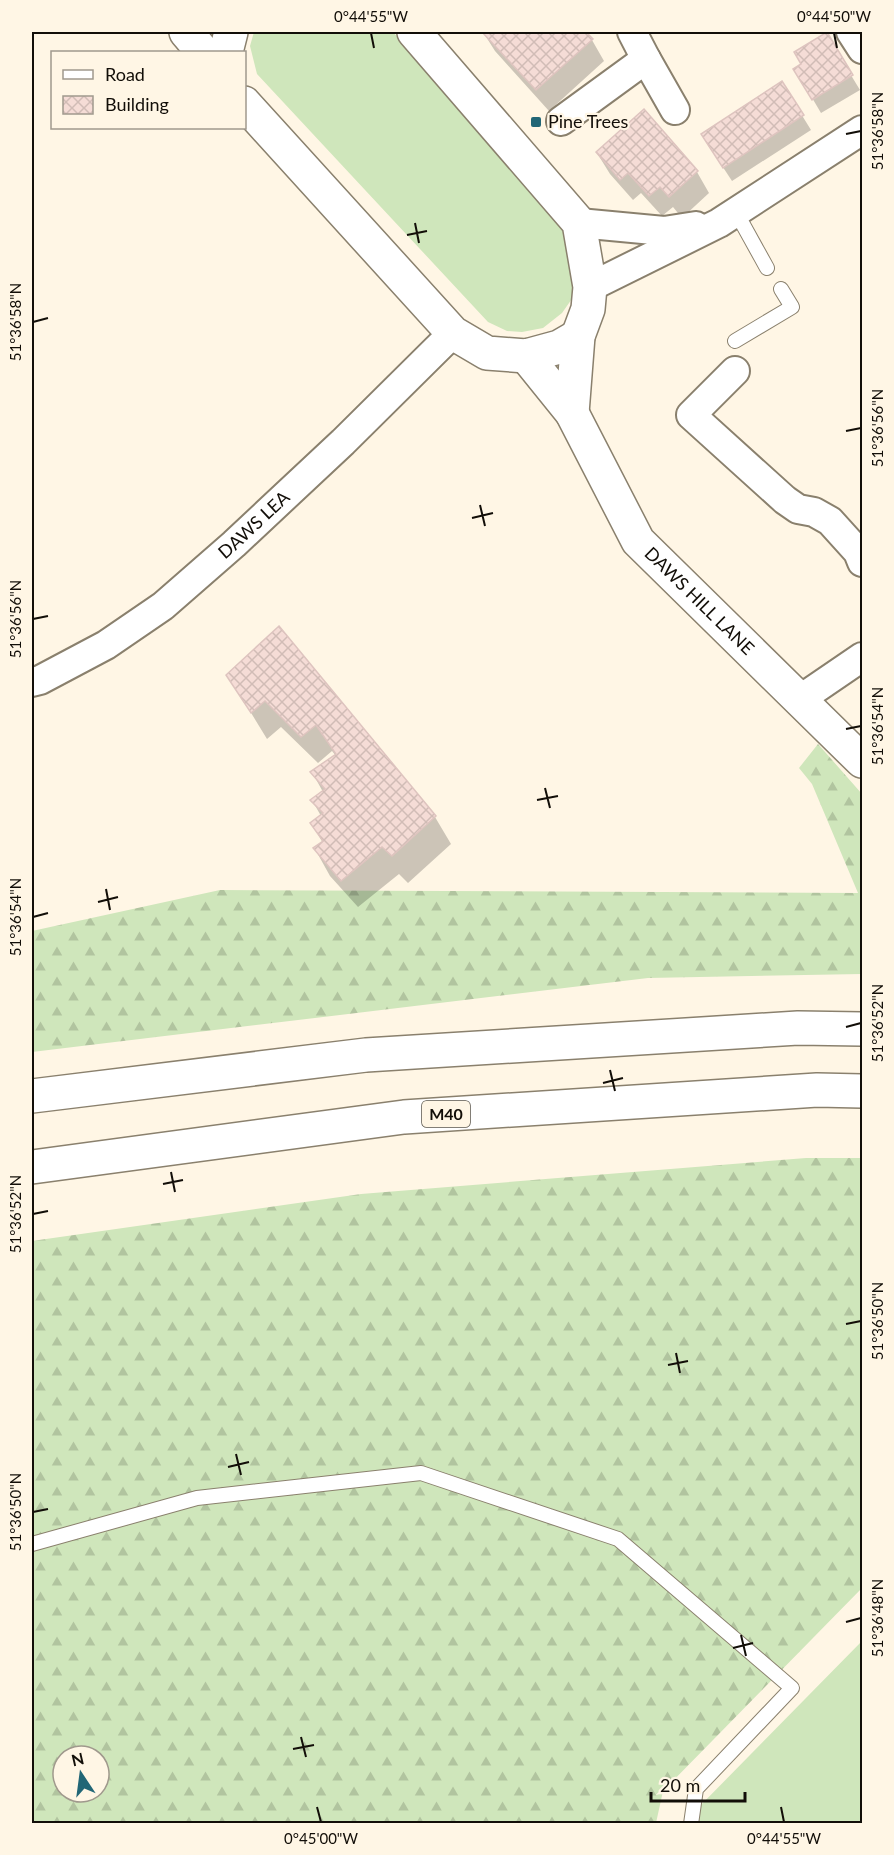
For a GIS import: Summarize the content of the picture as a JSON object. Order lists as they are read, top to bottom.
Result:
{
  "streets": {
    "main road": ["DAWS HILL LANE", "M40"],
    "street": ["DAWS LEA"]
  },
  "places": {
    "transit": ["Pine Trees"]
  },
  "legend": ["Road", "Building"],
  "scale_bar": "20 m",
  "north": "top",
  "coordinates": [
    "0°44'55\"W",
    "0°44'50\"W",
    "51°36'58\"N",
    "51°36'56\"N",
    "51°36'54\"N",
    "51°36'52\"N",
    "51°36'50\"N",
    "51°36'48\"N",
    "0°45'00\"W"
  ]
}
